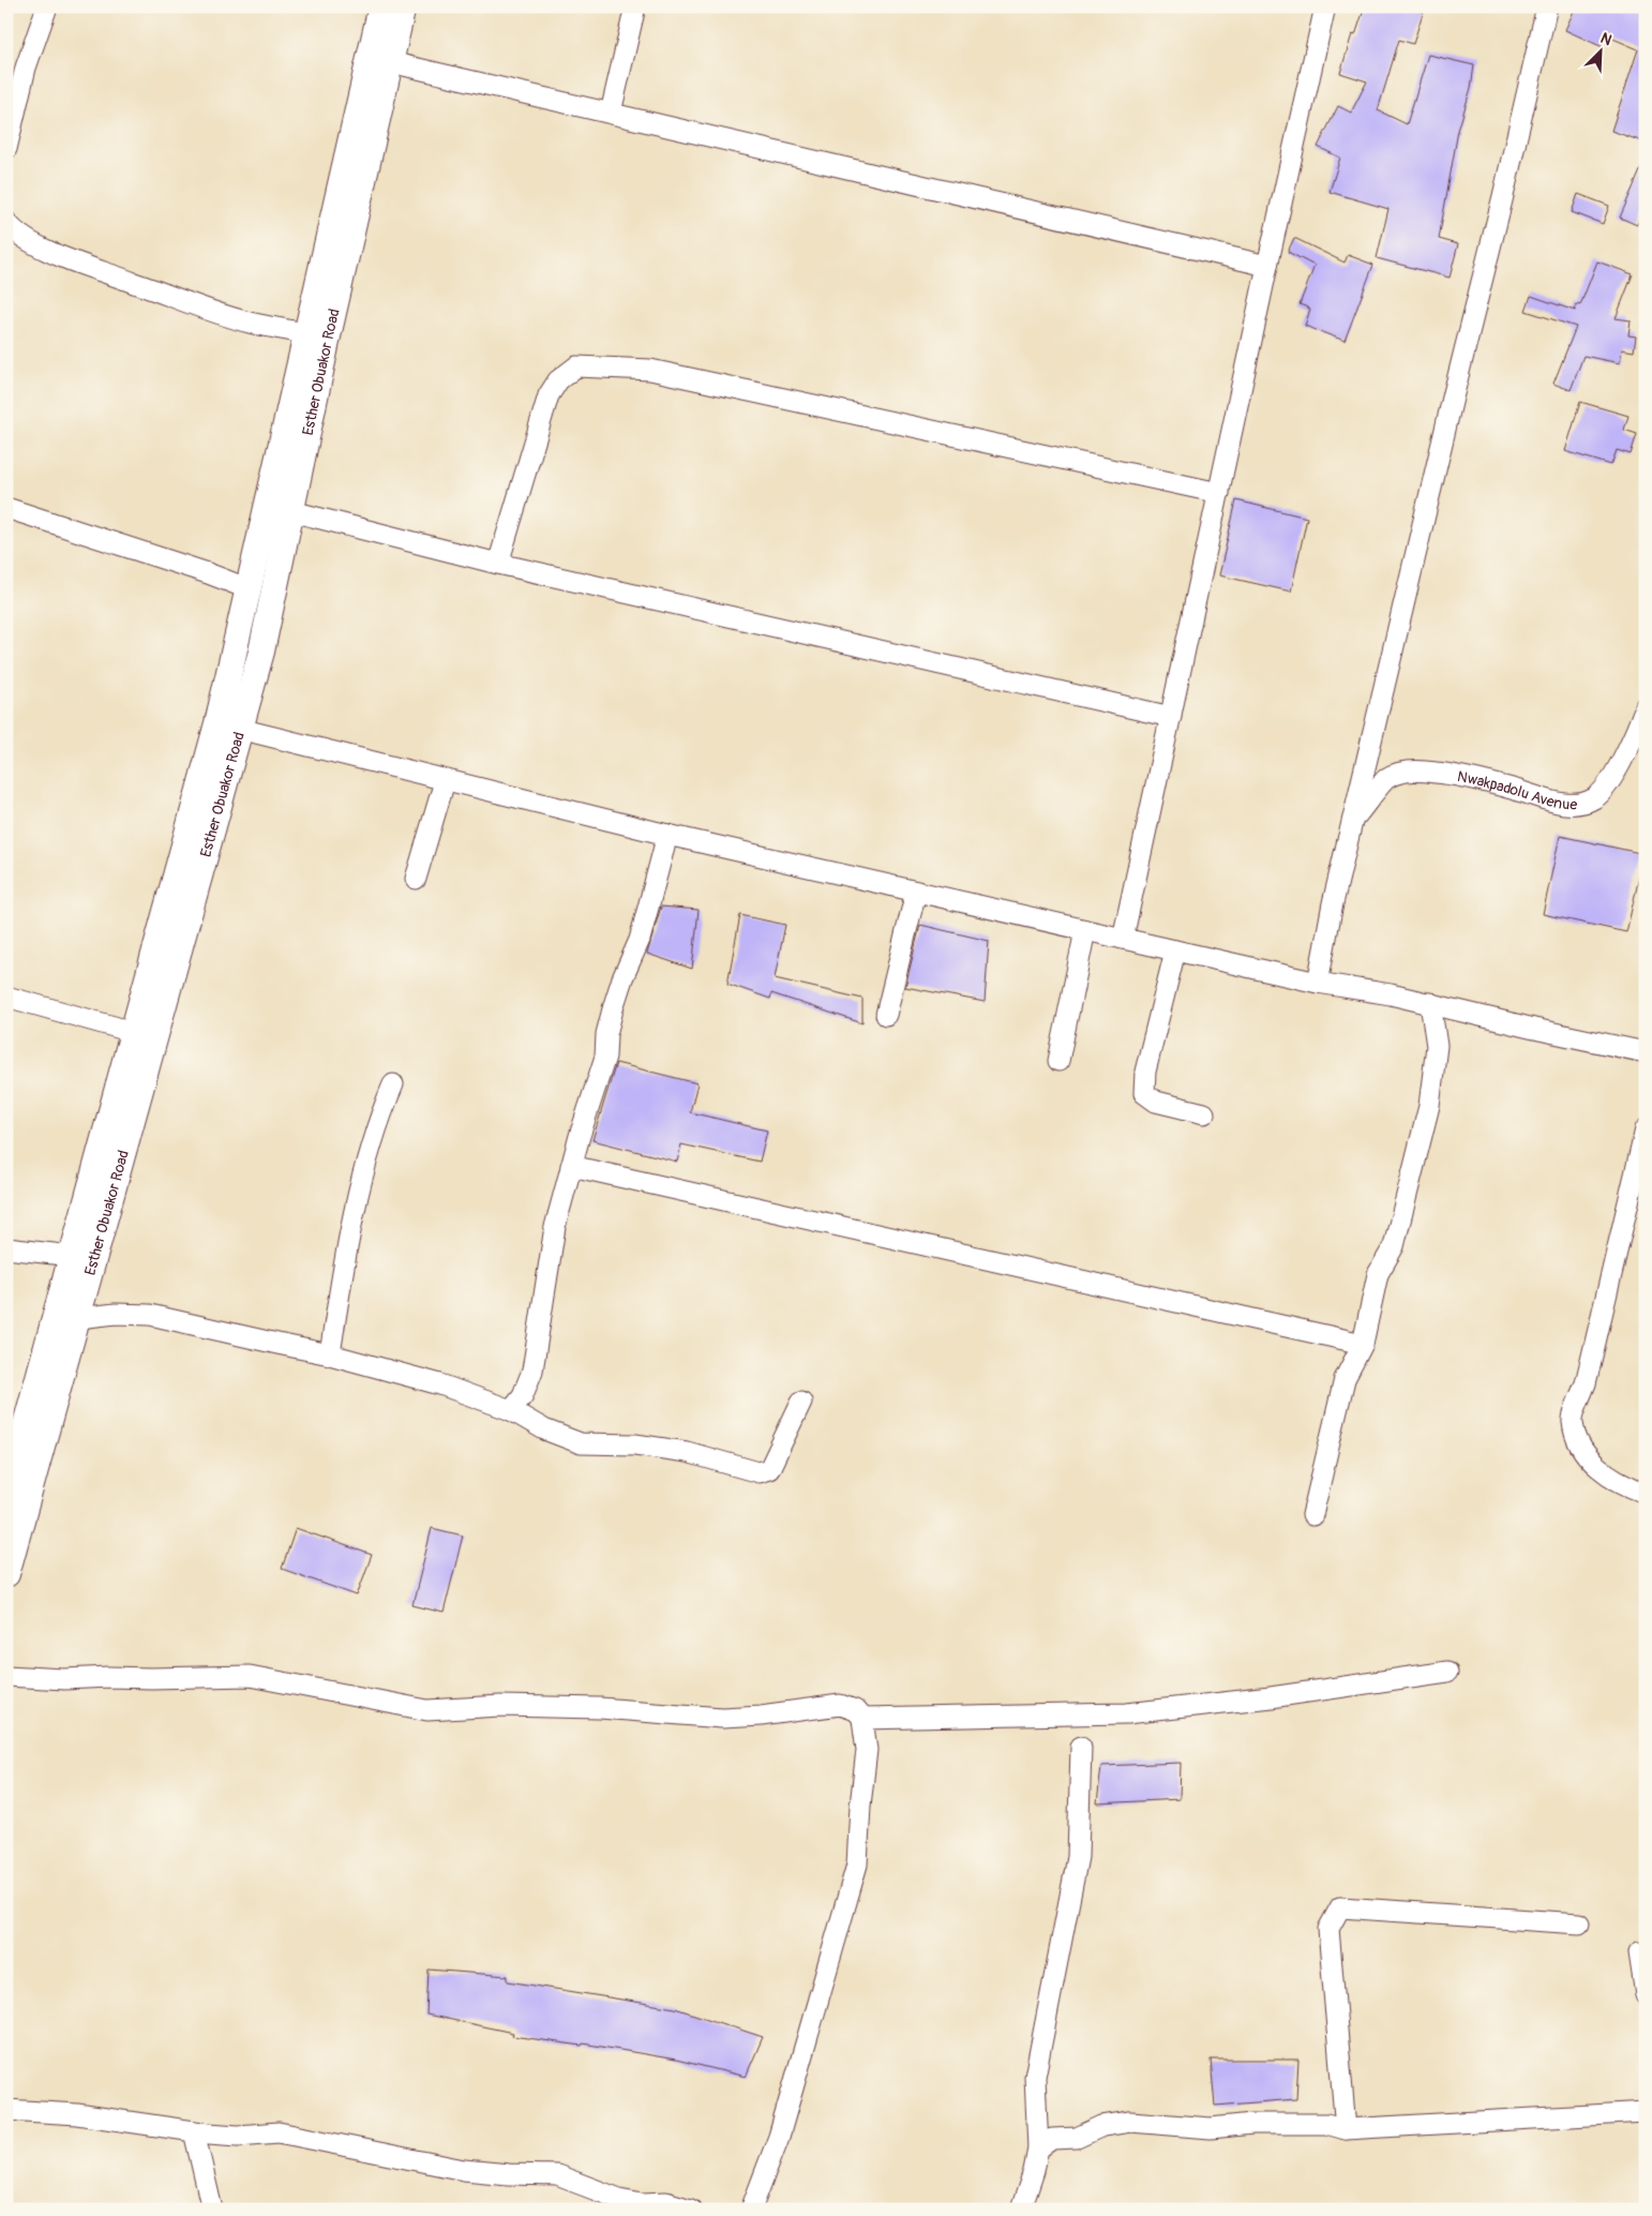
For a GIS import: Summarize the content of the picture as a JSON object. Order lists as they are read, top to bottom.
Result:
{
  "streets": {
    "street": ["Esther Obuakor Road", "Nwakpadolu Avenue"]
  },
  "north": "top right"
}
